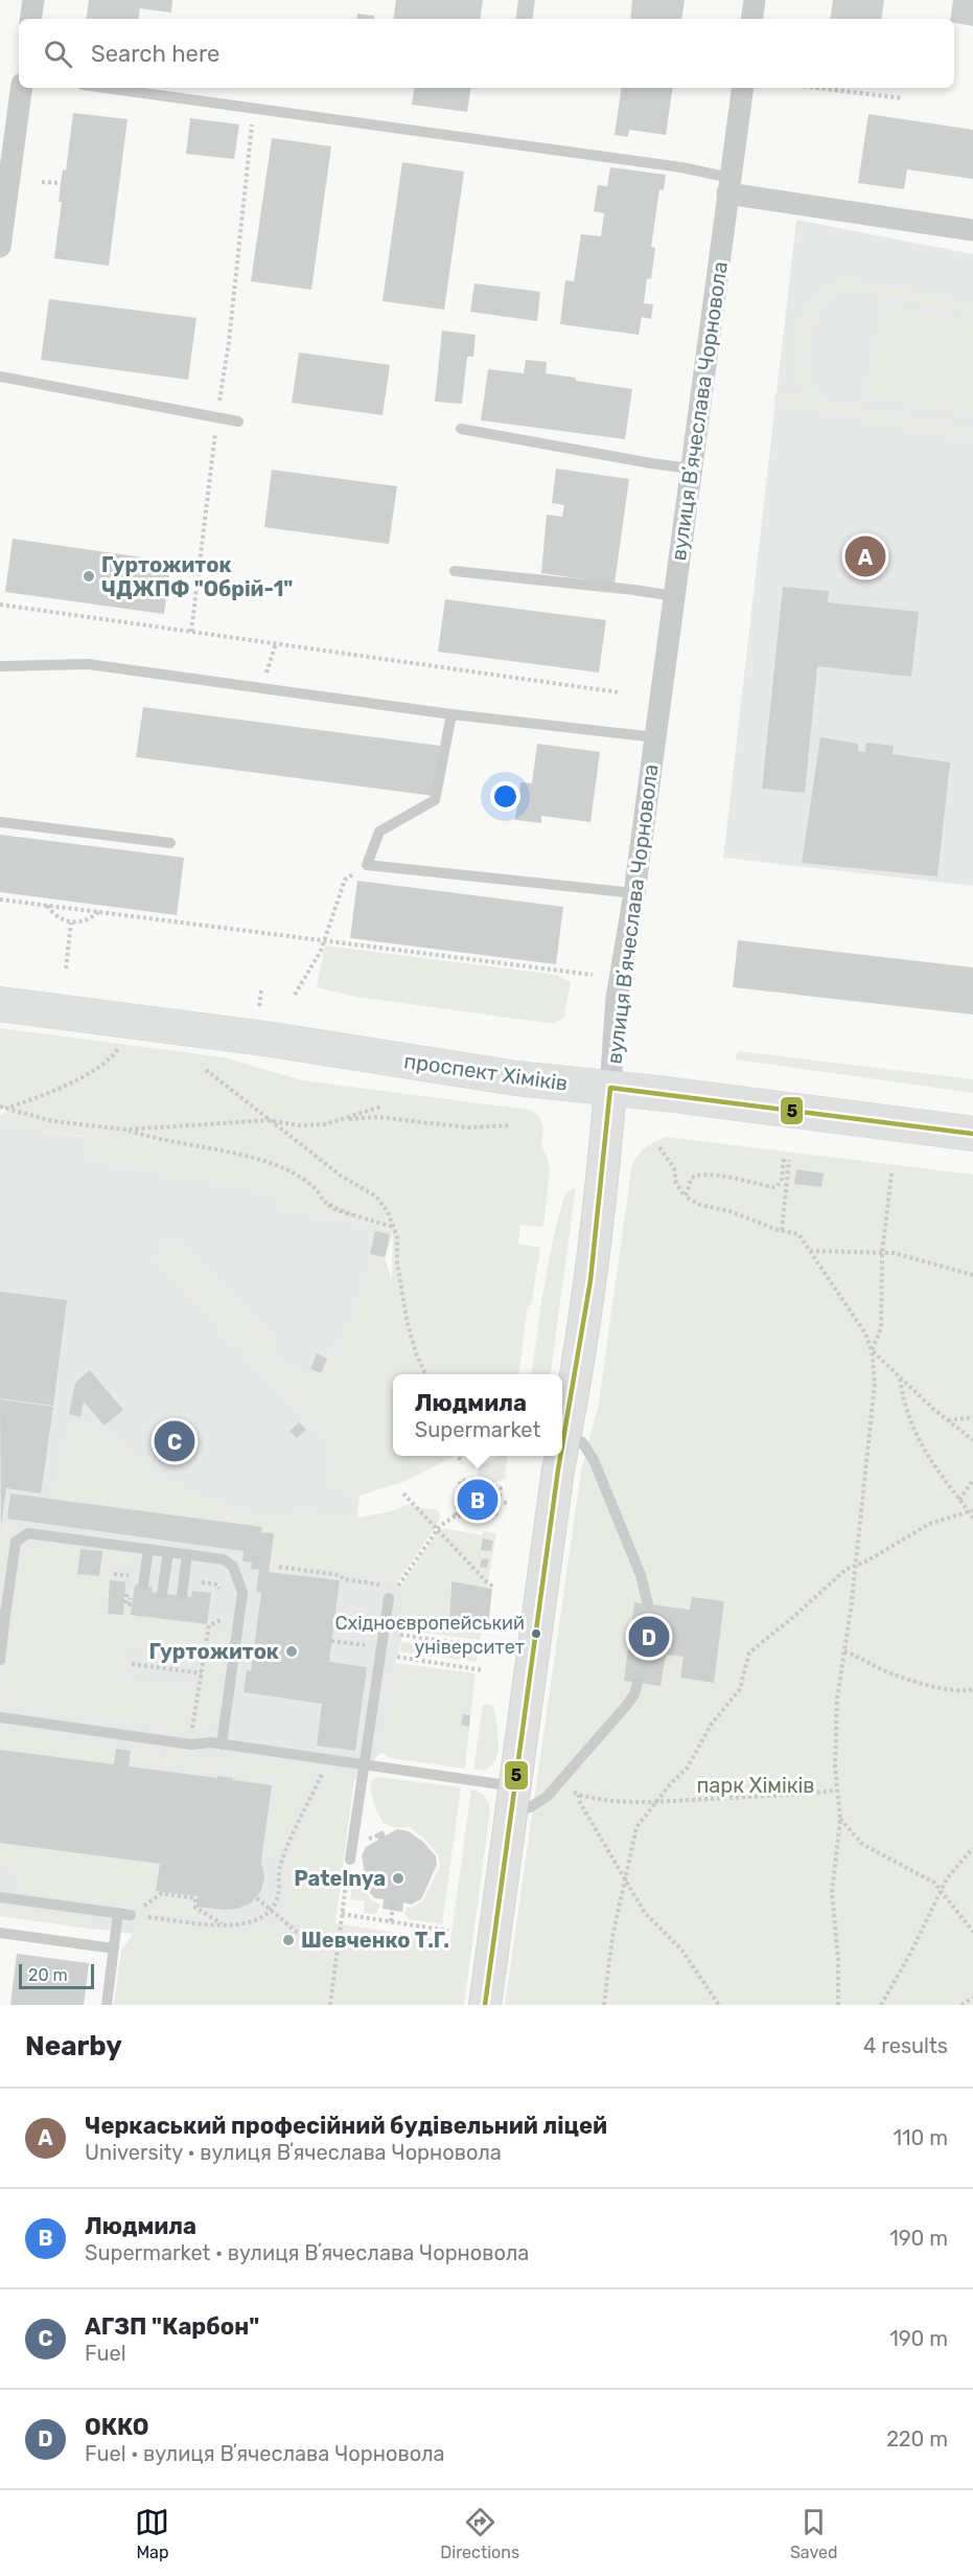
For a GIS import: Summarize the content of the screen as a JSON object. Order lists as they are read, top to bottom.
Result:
{
  "streets": {
    "main road": ["вулиця Вʼячеслава Чорновола", "проспект Хіміків"]
  },
  "crossings": [
    ["вулиця Вʼячеслава Чорновола", "проспект Хіміків"]
  ],
  "parks": ["парк Хіміків"],
  "places": [
    "Гуртожиток ЧДЖПФ \"Обрій-1\"",
    "Східноєвропейський університет",
    "Гуртожиток",
    "Patelnya",
    "Шевченко Т.Г."
  ],
  "lines": ["transit line 5"],
  "scale_bar": "20 m",
  "page": {
    "search": "Search here",
    "pins": [
      "A",
      "C",
      "B",
      "D"
    ],
    "popup": ["Людмила", "Supermarket"],
    "scale": "20 m",
    "heading": ["Nearby", "4 results"],
    "list": [
      {
        "mark": "A",
        "name": "Черкаський професійний будівельний ліцей",
        "note": "University · вулиця Вʼячеслава Чорновола",
        "value": "110 m"
      },
      {
        "mark": "B",
        "name": "Людмила",
        "note": "Supermarket · вулиця Вʼячеслава Чорновола",
        "value": "190 m"
      },
      {
        "mark": "C",
        "name": "АГЗП \"Карбон\"",
        "note": "Fuel",
        "value": "190 m"
      },
      {
        "mark": "D",
        "name": "ОККО",
        "note": "Fuel · вулиця Вʼячеслава Чорновола",
        "value": "220 m"
      }
    ],
    "nav": ["Map", "Directions", "Saved"]
  }
}
